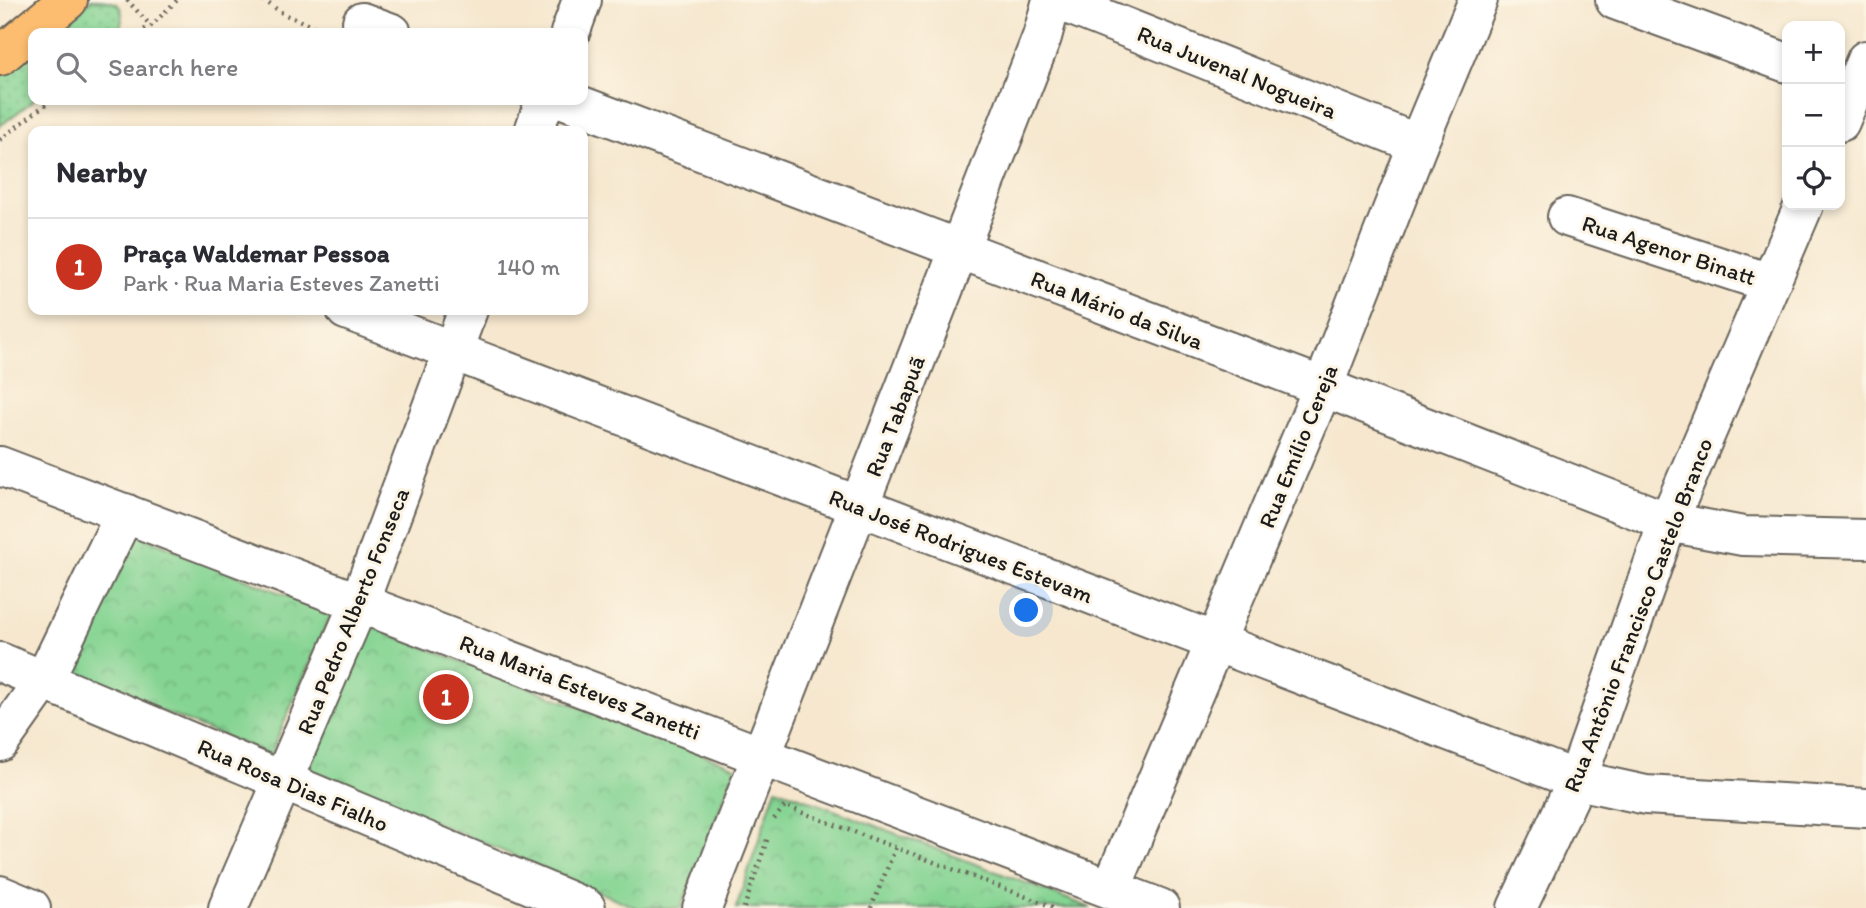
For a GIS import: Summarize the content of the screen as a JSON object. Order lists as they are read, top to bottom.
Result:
{
  "streets": {
    "street": [
      "Rua Juvenal Nogueira",
      "Rua Agenor Binatt",
      "Rua Mário da Silva",
      "Rua Tabapuã",
      "Rua Emílio Cereja",
      "Rua José Rodrigues Estevam",
      "Rua Pedro Alberto Fonseca",
      "Rua Antônio Francisco Castelo Branco",
      "Rua Maria Esteves Zanetti",
      "Rua Rosa Dias Fialho"
    ]
  },
  "crossings": [
    ["Rua Juvenal Nogueira", "Rua Tabapuã"],
    ["Rua Juvenal Nogueira", "Rua Emílio Cereja"],
    ["Rua Agenor Binatt", "Rua Antônio Francisco Castelo Branco"],
    ["Rua Mário da Silva", "Rua Tabapuã"],
    ["Rua Mário da Silva", "Rua Emílio Cereja"],
    ["Rua Mário da Silva", "Rua Antônio Francisco Castelo Branco"],
    ["Rua Tabapuã", "Rua José Rodrigues Estevam"],
    ["Rua Tabapuã", "Rua Maria Esteves Zanetti"],
    ["Rua Emílio Cereja", "Rua José Rodrigues Estevam"],
    ["Rua Emílio Cereja", "Rua Maria Esteves Zanetti"],
    ["Rua José Rodrigues Estevam", "Rua Pedro Alberto Fonseca"],
    ["Rua José Rodrigues Estevam", "Rua Antônio Francisco Castelo Branco"],
    ["Rua Pedro Alberto Fonseca", "Rua Maria Esteves Zanetti"],
    ["Rua Pedro Alberto Fonseca", "Rua Rosa Dias Fialho"]
  ],
  "page": {
    "map_buttons": ["+", "−"],
    "search": "Search here",
    "heading": "Nearby",
    "list": [
      {
        "mark": "1",
        "name": "Praça Waldemar Pessoa",
        "note": "Park · Rua Maria Esteves Zanetti",
        "value": "140 m"
      }
    ],
    "pins": "1"
  }
}
